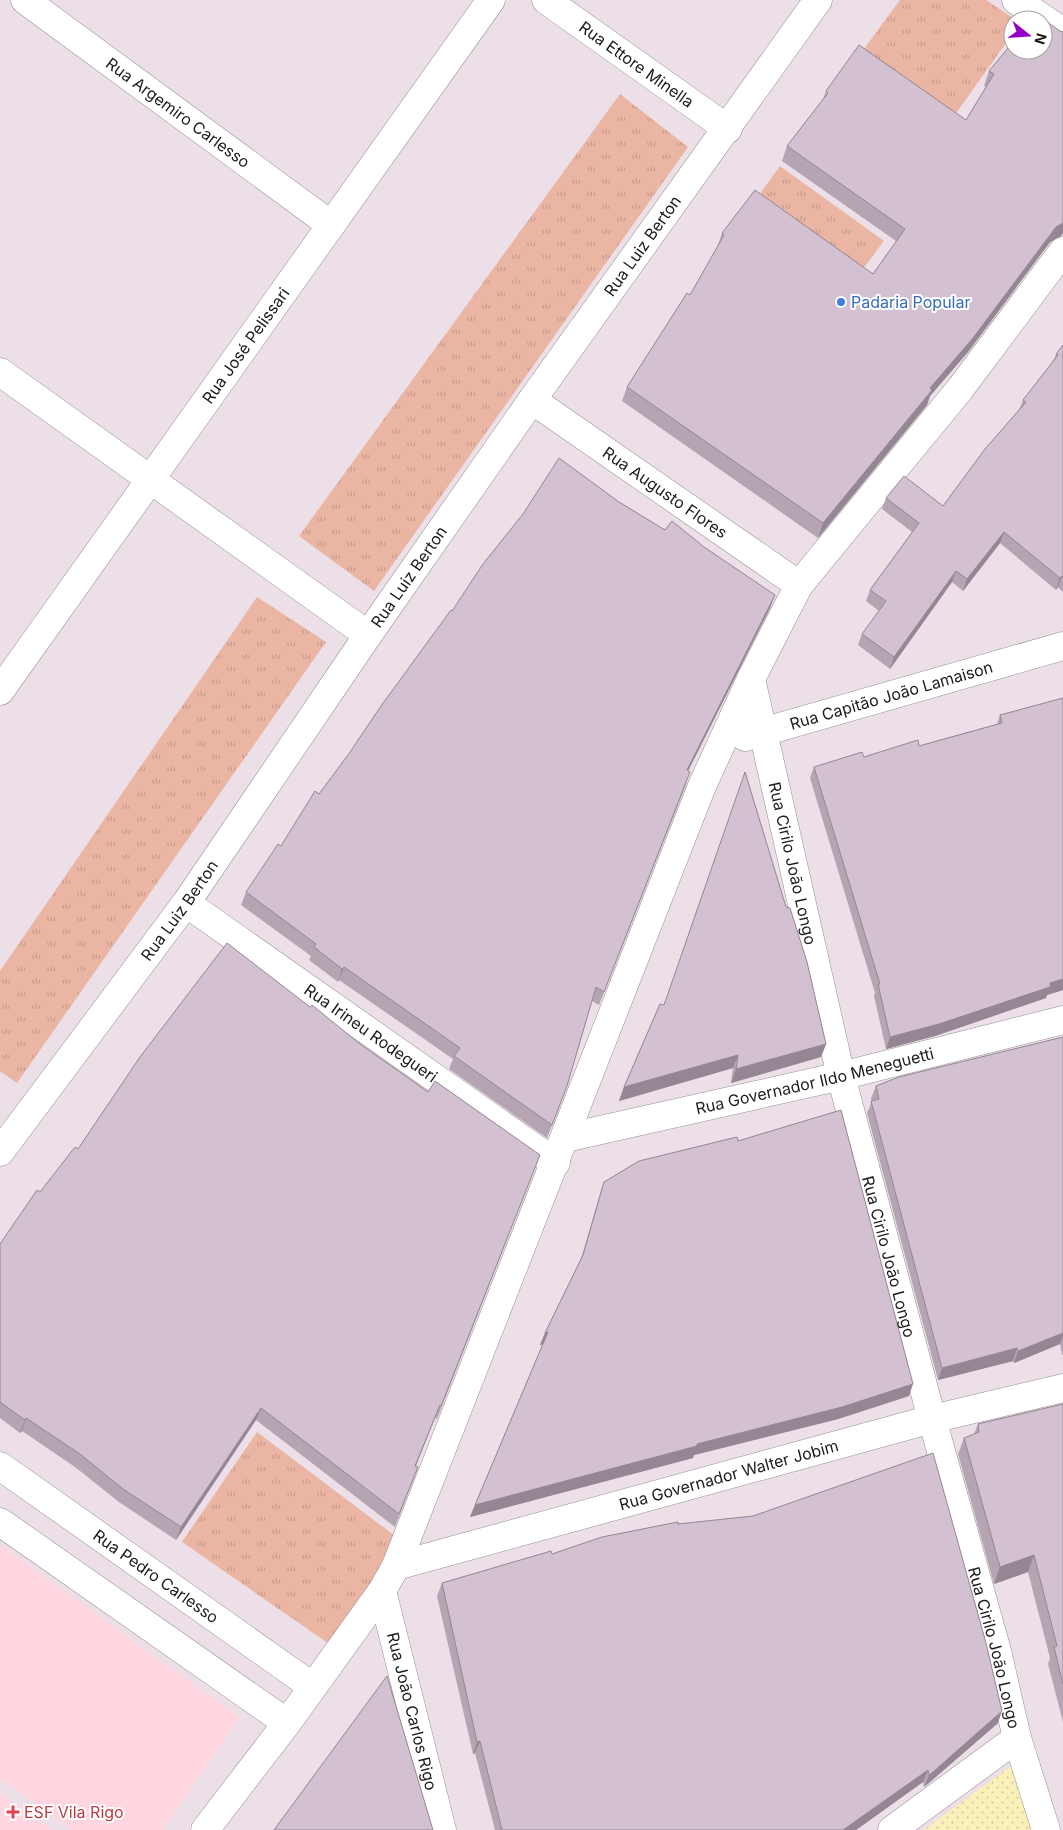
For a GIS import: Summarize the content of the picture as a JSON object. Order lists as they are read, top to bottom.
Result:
{
  "streets": {
    "street": [
      "Rua Ettore Minella",
      "Rua Argemiro Carlesso",
      "Rua Luiz Berton",
      "Rua José Pelissari",
      "Rua Augusto Flores",
      "Rua Capitão João Lamaison",
      "Rua Cirilo João Longo",
      "Rua Irineu Rodegueri",
      "Rua Governador Ildo Meneguetti",
      "Rua Governador Walter Jobim",
      "Rua Pedro Carlesso",
      "Rua João Carlos Rigo"
    ]
  },
  "crossings": [
    ["Rua Ettore Minella", "Rua Luiz Berton"],
    ["Rua Argemiro Carlesso", "Rua José Pelissari"],
    ["Rua Luiz Berton", "Rua Augusto Flores"],
    ["Rua Luiz Berton", "Rua Irineu Rodegueri"],
    ["Rua Capitão João Lamaison", "Rua Cirilo João Longo"],
    ["Rua Cirilo João Longo", "Rua Governador Ildo Meneguetti"],
    ["Rua Cirilo João Longo", "Rua Governador Walter Jobim"]
  ],
  "places": {
    "other": ["Padaria Popular"],
    "health": ["ESF Vila Rigo"]
  },
  "north": "right"
}
